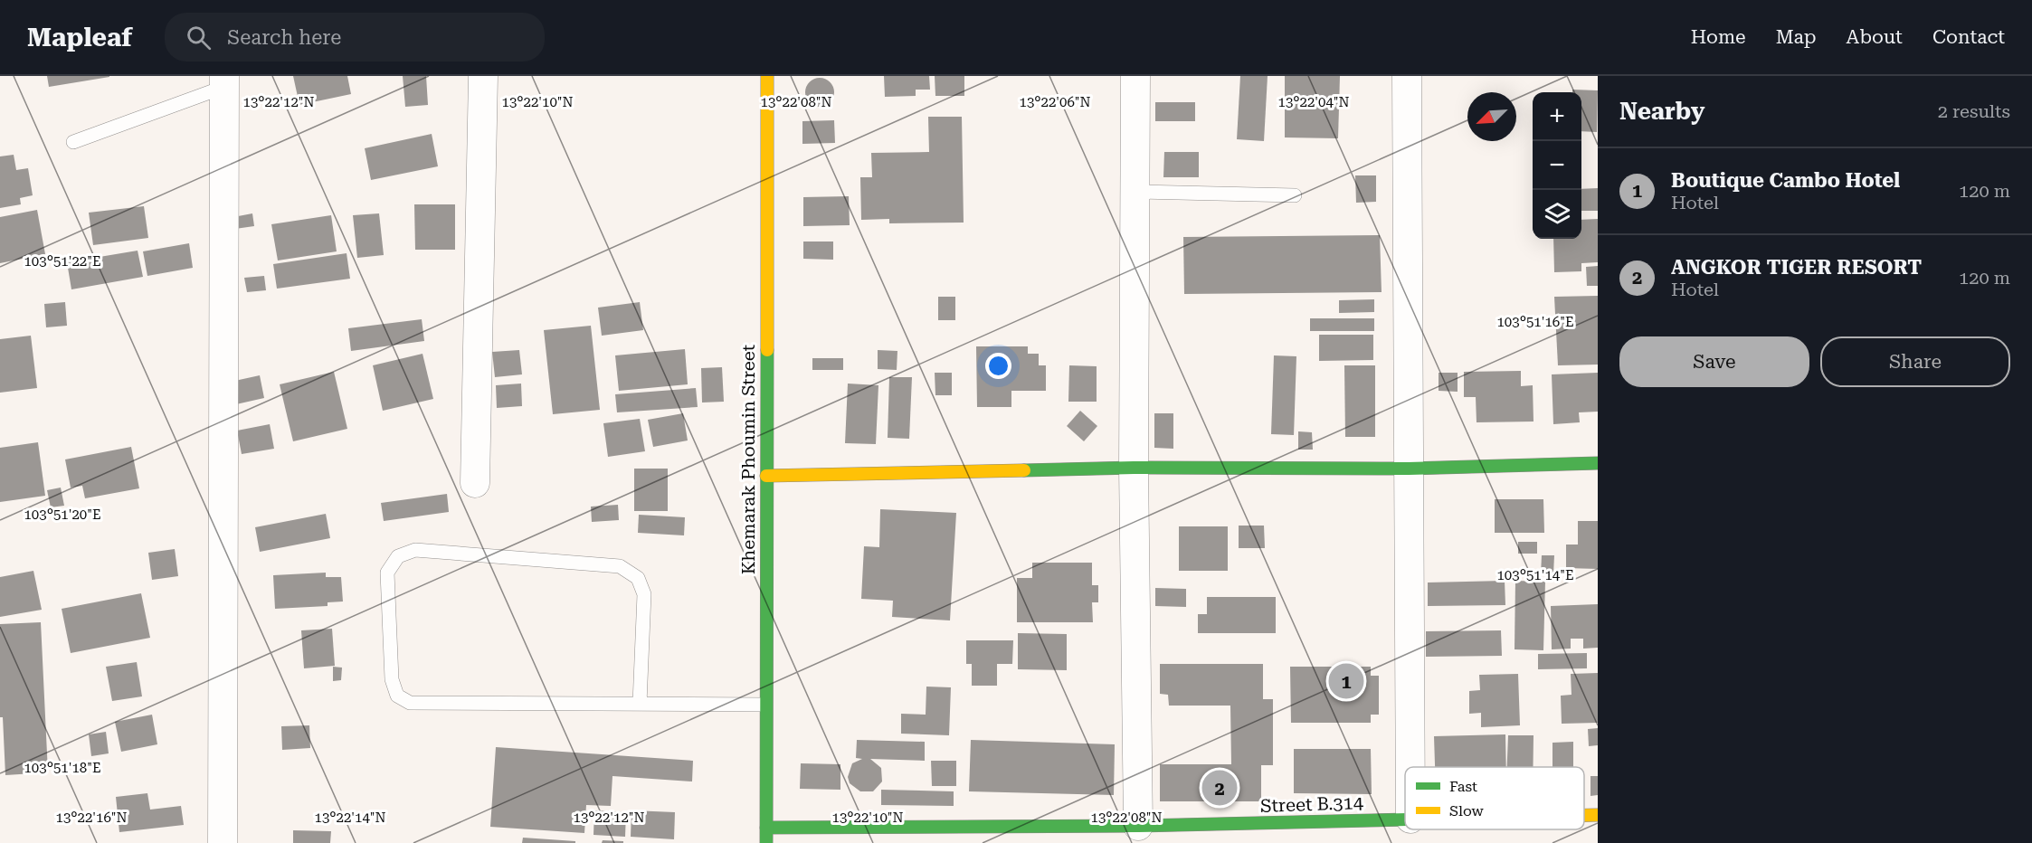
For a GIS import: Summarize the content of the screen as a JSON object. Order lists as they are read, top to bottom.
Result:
{
  "streets": {
    "street": ["Khemarak Phoumin Street", "Street B.314"]
  },
  "crossings": [
    ["Khemarak Phoumin Street", "Street B.314"]
  ],
  "legend": ["Fast", "Slow"],
  "north": "bottom left",
  "page": {
    "header": "Mapleaf",
    "search": "Search here",
    "nav": [
      "Home",
      "Map",
      "About",
      "Contact"
    ],
    "heading": ["Nearby", "2 results"],
    "map_buttons": ["+", "−"],
    "list": [
      {
        "mark": "1",
        "name": "Boutique Cambo Hotel",
        "note": "Hotel",
        "value": "120 m"
      },
      {
        "mark": "2",
        "name": "ANGKOR TIGER RESORT",
        "note": "Hotel",
        "value": "120 m"
      }
    ],
    "buttons": ["Save", "Share"],
    "pins": ["1", "2"]
  },
  "coordinates": [
    "13°22'12\"N",
    "13°22'10\"N",
    "13°22'08\"N",
    "13°22'06\"N",
    "13°22'04\"N",
    "103°51'22\"E",
    "103°51'16\"E",
    "103°51'20\"E",
    "103°51'14\"E",
    "103°51'18\"E",
    "13°22'16\"N",
    "13°22'14\"N"
  ]
}
